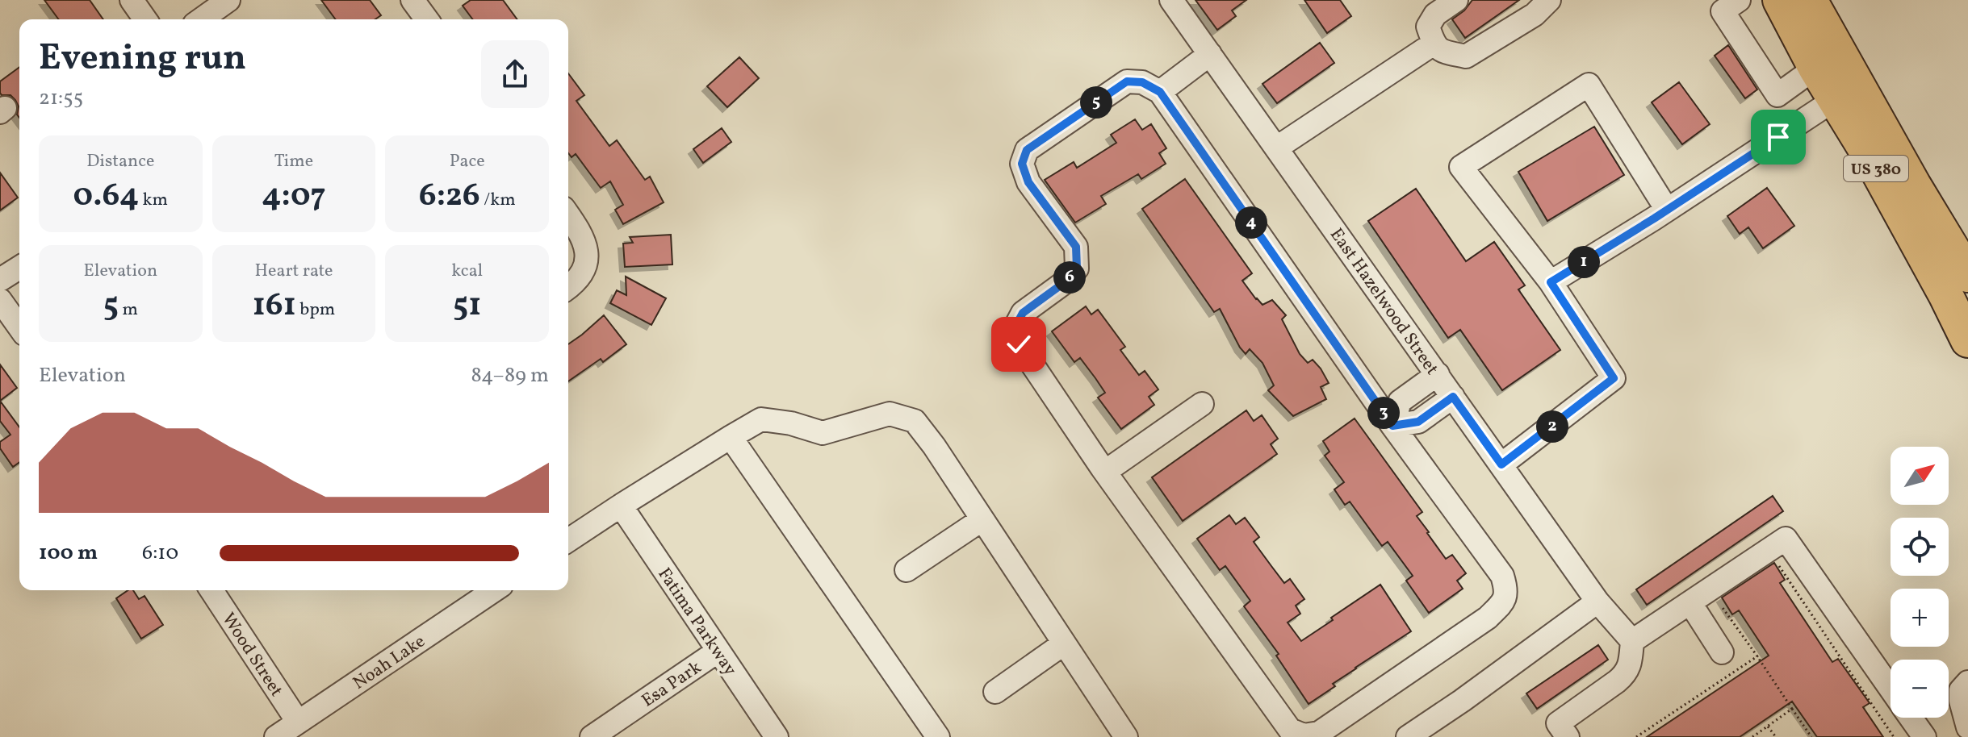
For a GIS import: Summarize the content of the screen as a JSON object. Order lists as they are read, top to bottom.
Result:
{
  "streets": {
    "highway": ["US 380"],
    "street": [
      "East Hazelwood Street",
      "Fatima Parkway",
      "Wood Street",
      "Noah Lake",
      "Esa Park"
    ]
  },
  "crossings": [
    ["Fatima Parkway", "Esa Park"],
    ["Wood Street", "Noah Lake"]
  ],
  "north": "top right",
  "page": {
    "heading": ["Evening run", "21:55"],
    "pins": [
      "5",
      "4",
      "1",
      "6",
      "3",
      "2"
    ],
    "stats": [
      ["Distance", "0.64 km"],
      ["Time", "4:07"],
      ["Pace", "6:26 /km"],
      ["Elevation", "5 m"],
      ["Heart rate", "161 bpm"],
      ["kcal", "51"]
    ],
    "chart": ["Elevation", "84–89 m"],
    "map_buttons": ["+", "−"],
    "list": [
      {
        "name": "100 m",
        "note": "6:10"
      }
    ]
  }
}
